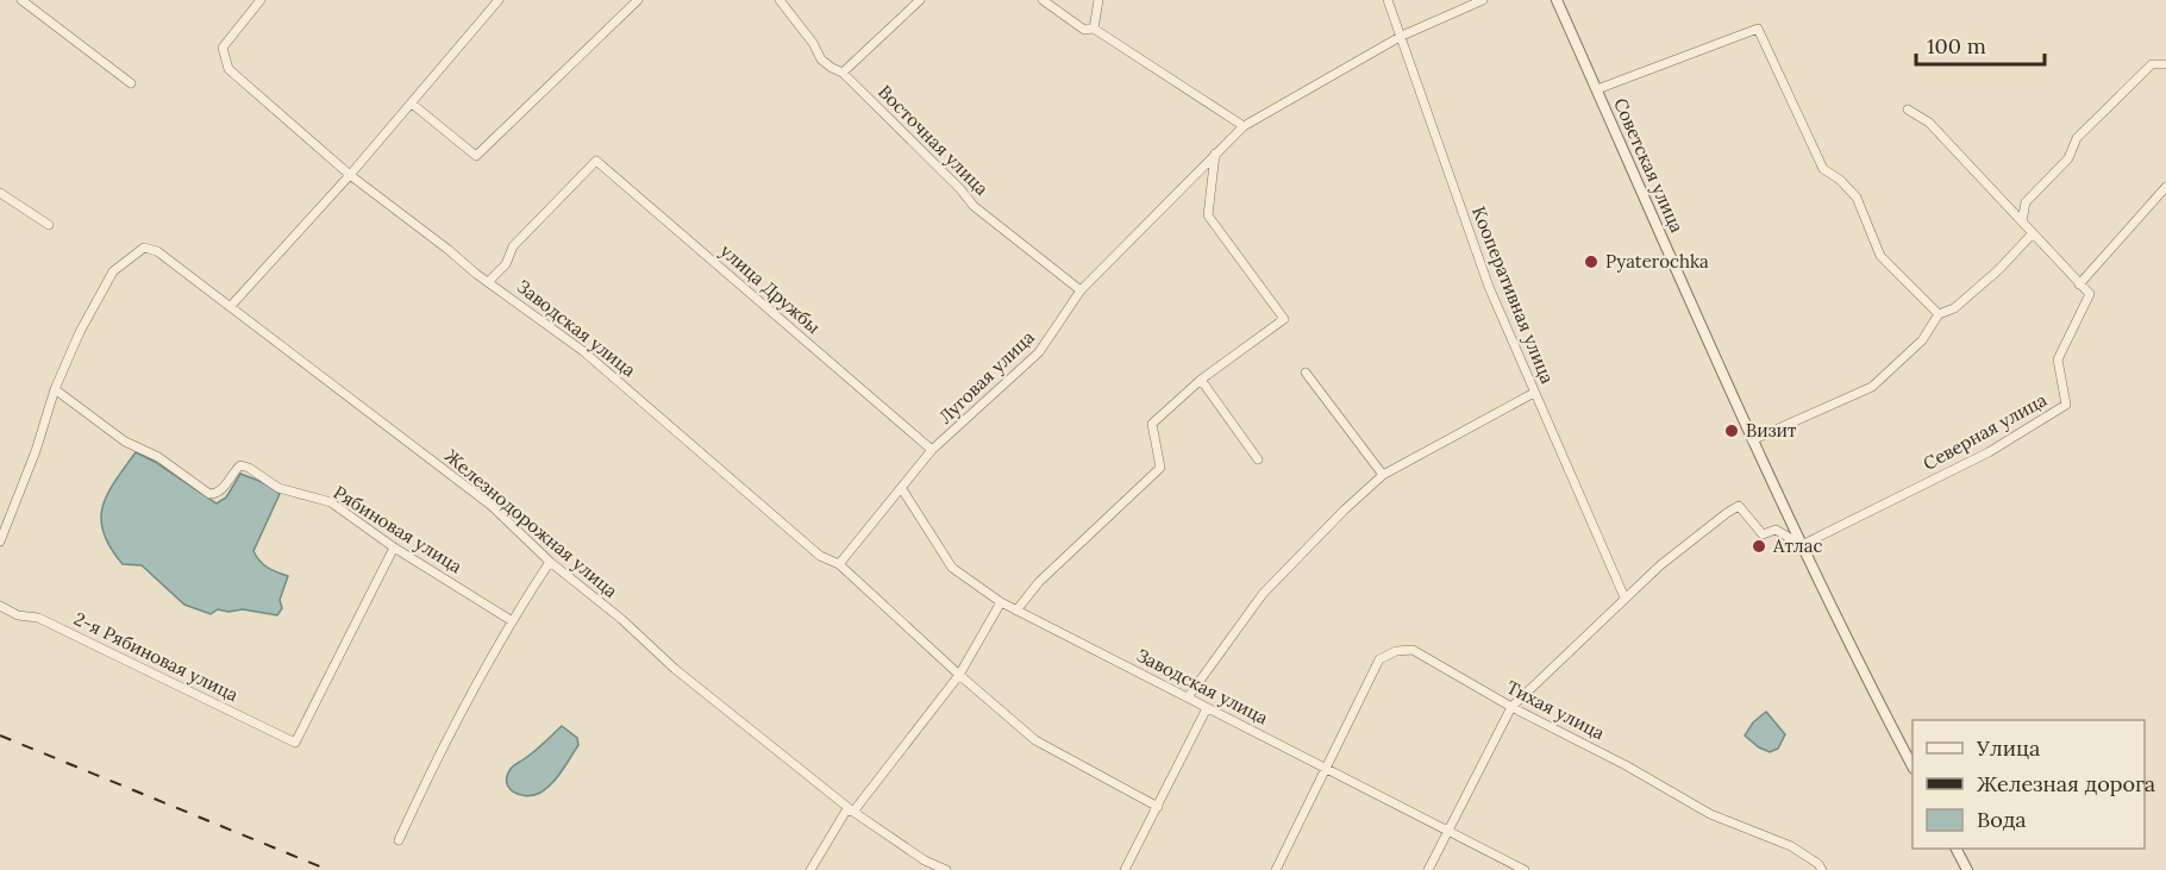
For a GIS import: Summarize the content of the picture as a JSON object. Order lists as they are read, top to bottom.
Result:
{
  "streets": {
    "street": [
      "Восточная улица",
      "Советская улица",
      "улица Дружбы",
      "Кооперативная улица",
      "Заводская улица",
      "Луговая улица",
      "Северная улица",
      "Железнодорожная улица",
      "Рябиновая улица",
      "2-я Рябиновая улица",
      "Тихая улица"
    ]
  },
  "crossings": [
    ["Восточная улица", "Луговая улица"],
    ["Советская улица", "Северная улица"],
    ["улица Дружбы", "Заводская улица"],
    ["улица Дружбы", "Луговая улица"],
    ["Кооперативная улица", "Луговая улица"],
    ["Заводская улица", "Луговая улица"],
    ["Заводская улица", "Тихая улица"],
    ["Железнодорожная улица", "Рябиновая улица"],
    ["Рябиновая улица", "2-я Рябиновая улица"]
  ],
  "places": ["Pyaterochka", "Визит", "Атлас"],
  "legend": ["Улица", "Железная дорога", "Вода"],
  "scale_bar": "100 m"
}
